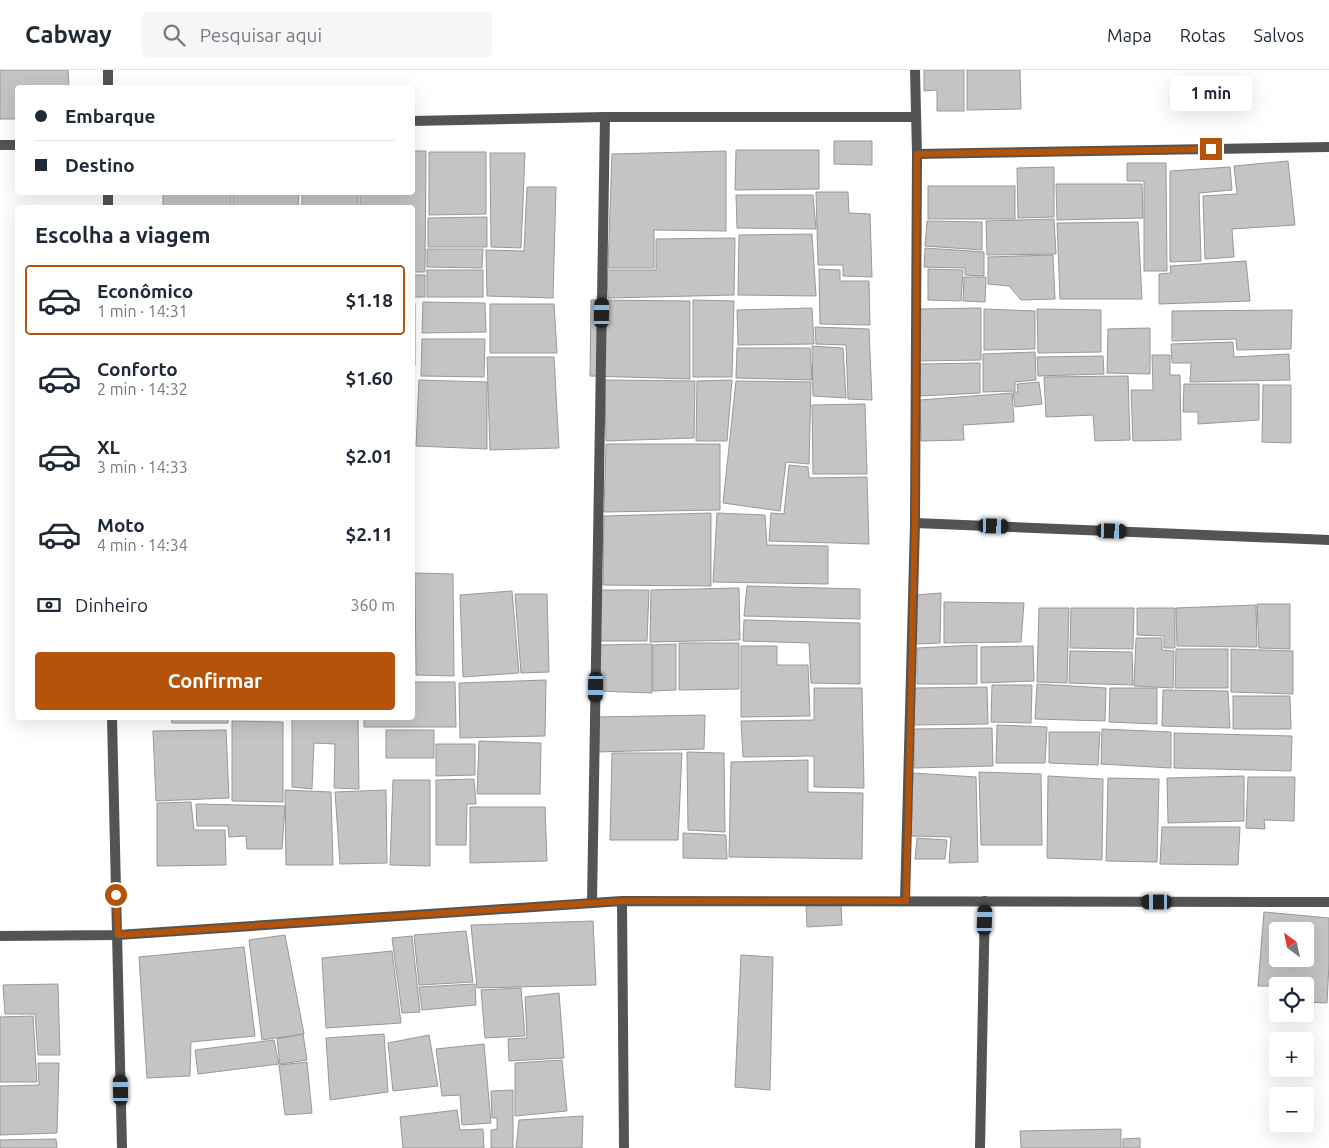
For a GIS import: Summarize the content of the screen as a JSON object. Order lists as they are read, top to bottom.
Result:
{
  "north": "top left",
  "page": {
    "header": "Cabway",
    "search": "Pesquisar aqui",
    "nav": ["Mapa", "Rotas", "Salvos"],
    "bubble": "1 min",
    "banner": ["Embarque", "Destino"],
    "heading": "Escolha a viagem",
    "list": [
      {
        "name": "Econômico",
        "note": "1 min · 14:31",
        "value": "$1.18"
      },
      {
        "name": "Conforto",
        "note": "2 min · 14:32",
        "value": "$1.60"
      },
      {
        "name": "XL",
        "note": "3 min · 14:33",
        "value": "$2.01"
      },
      {
        "name": "Moto",
        "note": "4 min · 14:34",
        "value": "$2.11"
      }
    ],
    "pay": ["Dinheiro", "360 m"],
    "buttons": "Confirmar",
    "map_buttons": ["+", "−"]
  }
}
